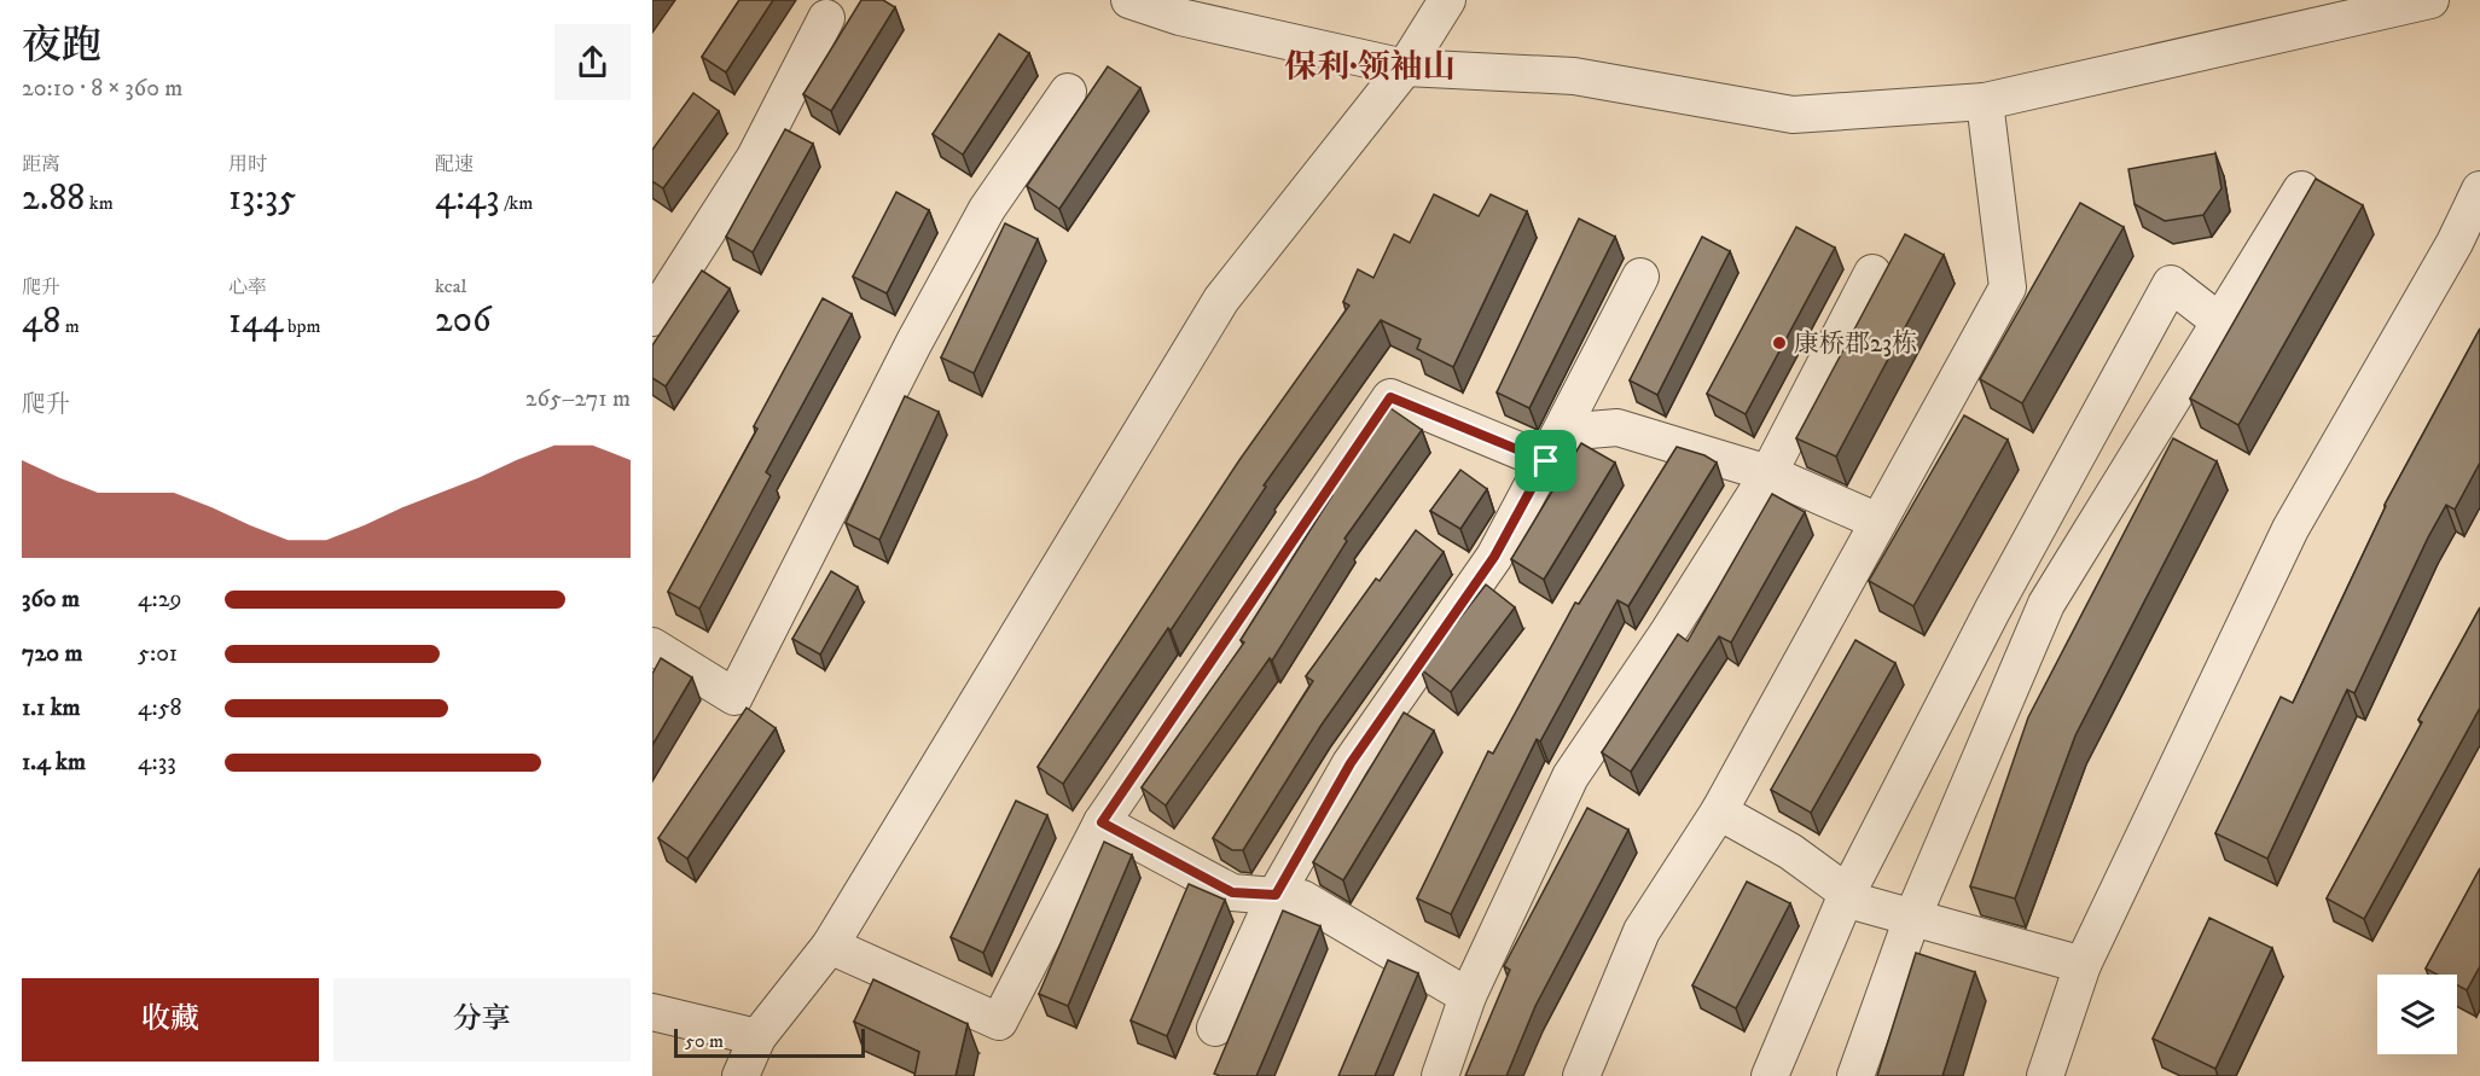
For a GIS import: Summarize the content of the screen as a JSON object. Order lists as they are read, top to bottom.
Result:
{
  "districts": ["保利·领袖山"],
  "places": ["康桥郡23栋"],
  "scale_bar": "50 m",
  "page": {
    "heading": ["夜跑", "20:10 · 8 × 360 m"],
    "stats": [
      ["距离", "2.88 km"],
      ["用时", "13:35"],
      ["配速", "4:43 /km"],
      ["爬升", "48 m"],
      ["心率", "144 bpm"],
      ["kcal", "206"]
    ],
    "chart": ["爬升", "265–271 m"],
    "list": [
      {
        "name": "360 m",
        "note": "4:29"
      },
      {
        "name": "720 m",
        "note": "5:01"
      },
      {
        "name": "1.1 km",
        "note": "4:58"
      },
      {
        "name": "1.4 km",
        "note": "4:33"
      }
    ],
    "buttons": ["收藏", "分享"],
    "scale": "50 m"
  }
}
